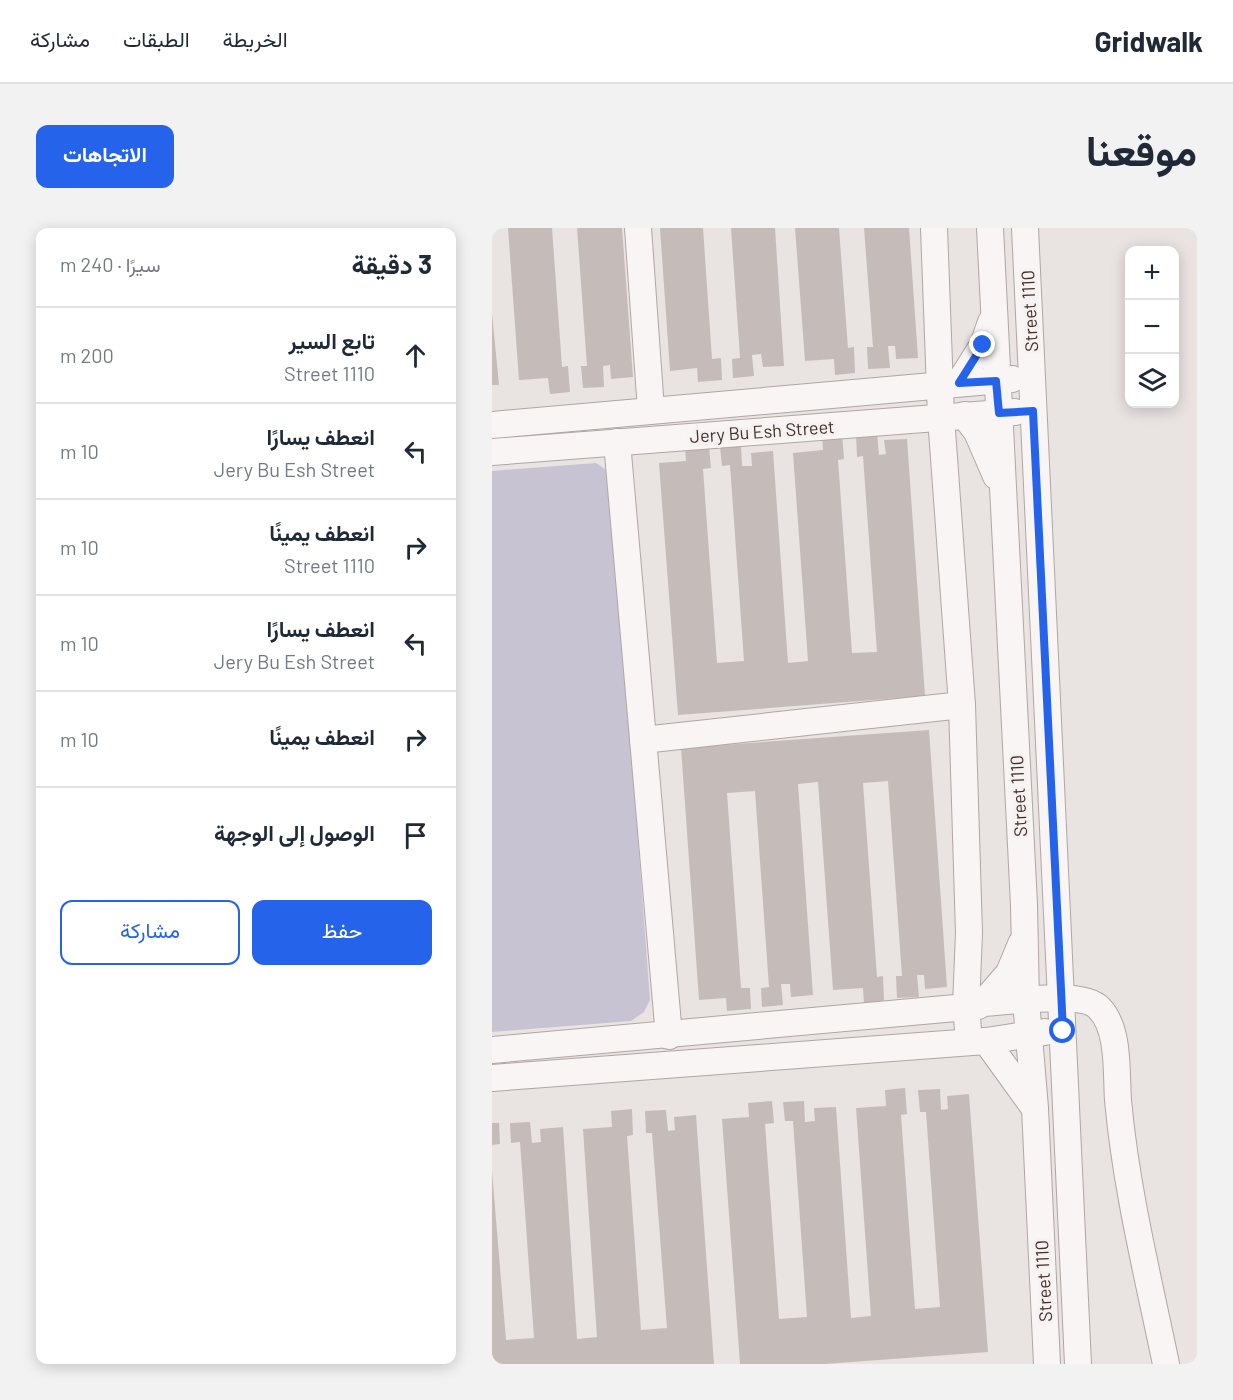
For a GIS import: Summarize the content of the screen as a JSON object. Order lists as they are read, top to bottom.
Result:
{
  "streets": {
    "street": ["Street 1110", "Jery Bu Esh Street"]
  },
  "crossings": [
    ["Street 1110", "Jery Bu Esh Street"]
  ],
  "page": {
    "header": "Gridwalk",
    "nav": ["الخريطة", "الطبقات", "مشاركة"],
    "title": "موقعنا",
    "buttons": [
      "الاتجاهات",
      ["حفظ", "مشاركة"]
    ],
    "heading": ["3 دقيقة", "سيرًا · 240 m"],
    "map_buttons": ["+", "−"],
    "list": [
      ["تابع السير", "Street 1110", "200 m"],
      ["انعطف يسارًا", "Jery Bu Esh Street", "10 m"],
      ["انعطف يمينًا", "Street 1110", "10 m"],
      ["انعطف يسارًا", "Jery Bu Esh Street", "10 m"],
      ["انعطف يمينًا", "10 m"],
      "الوصول إلى الوجهة"
    ]
  }
}
